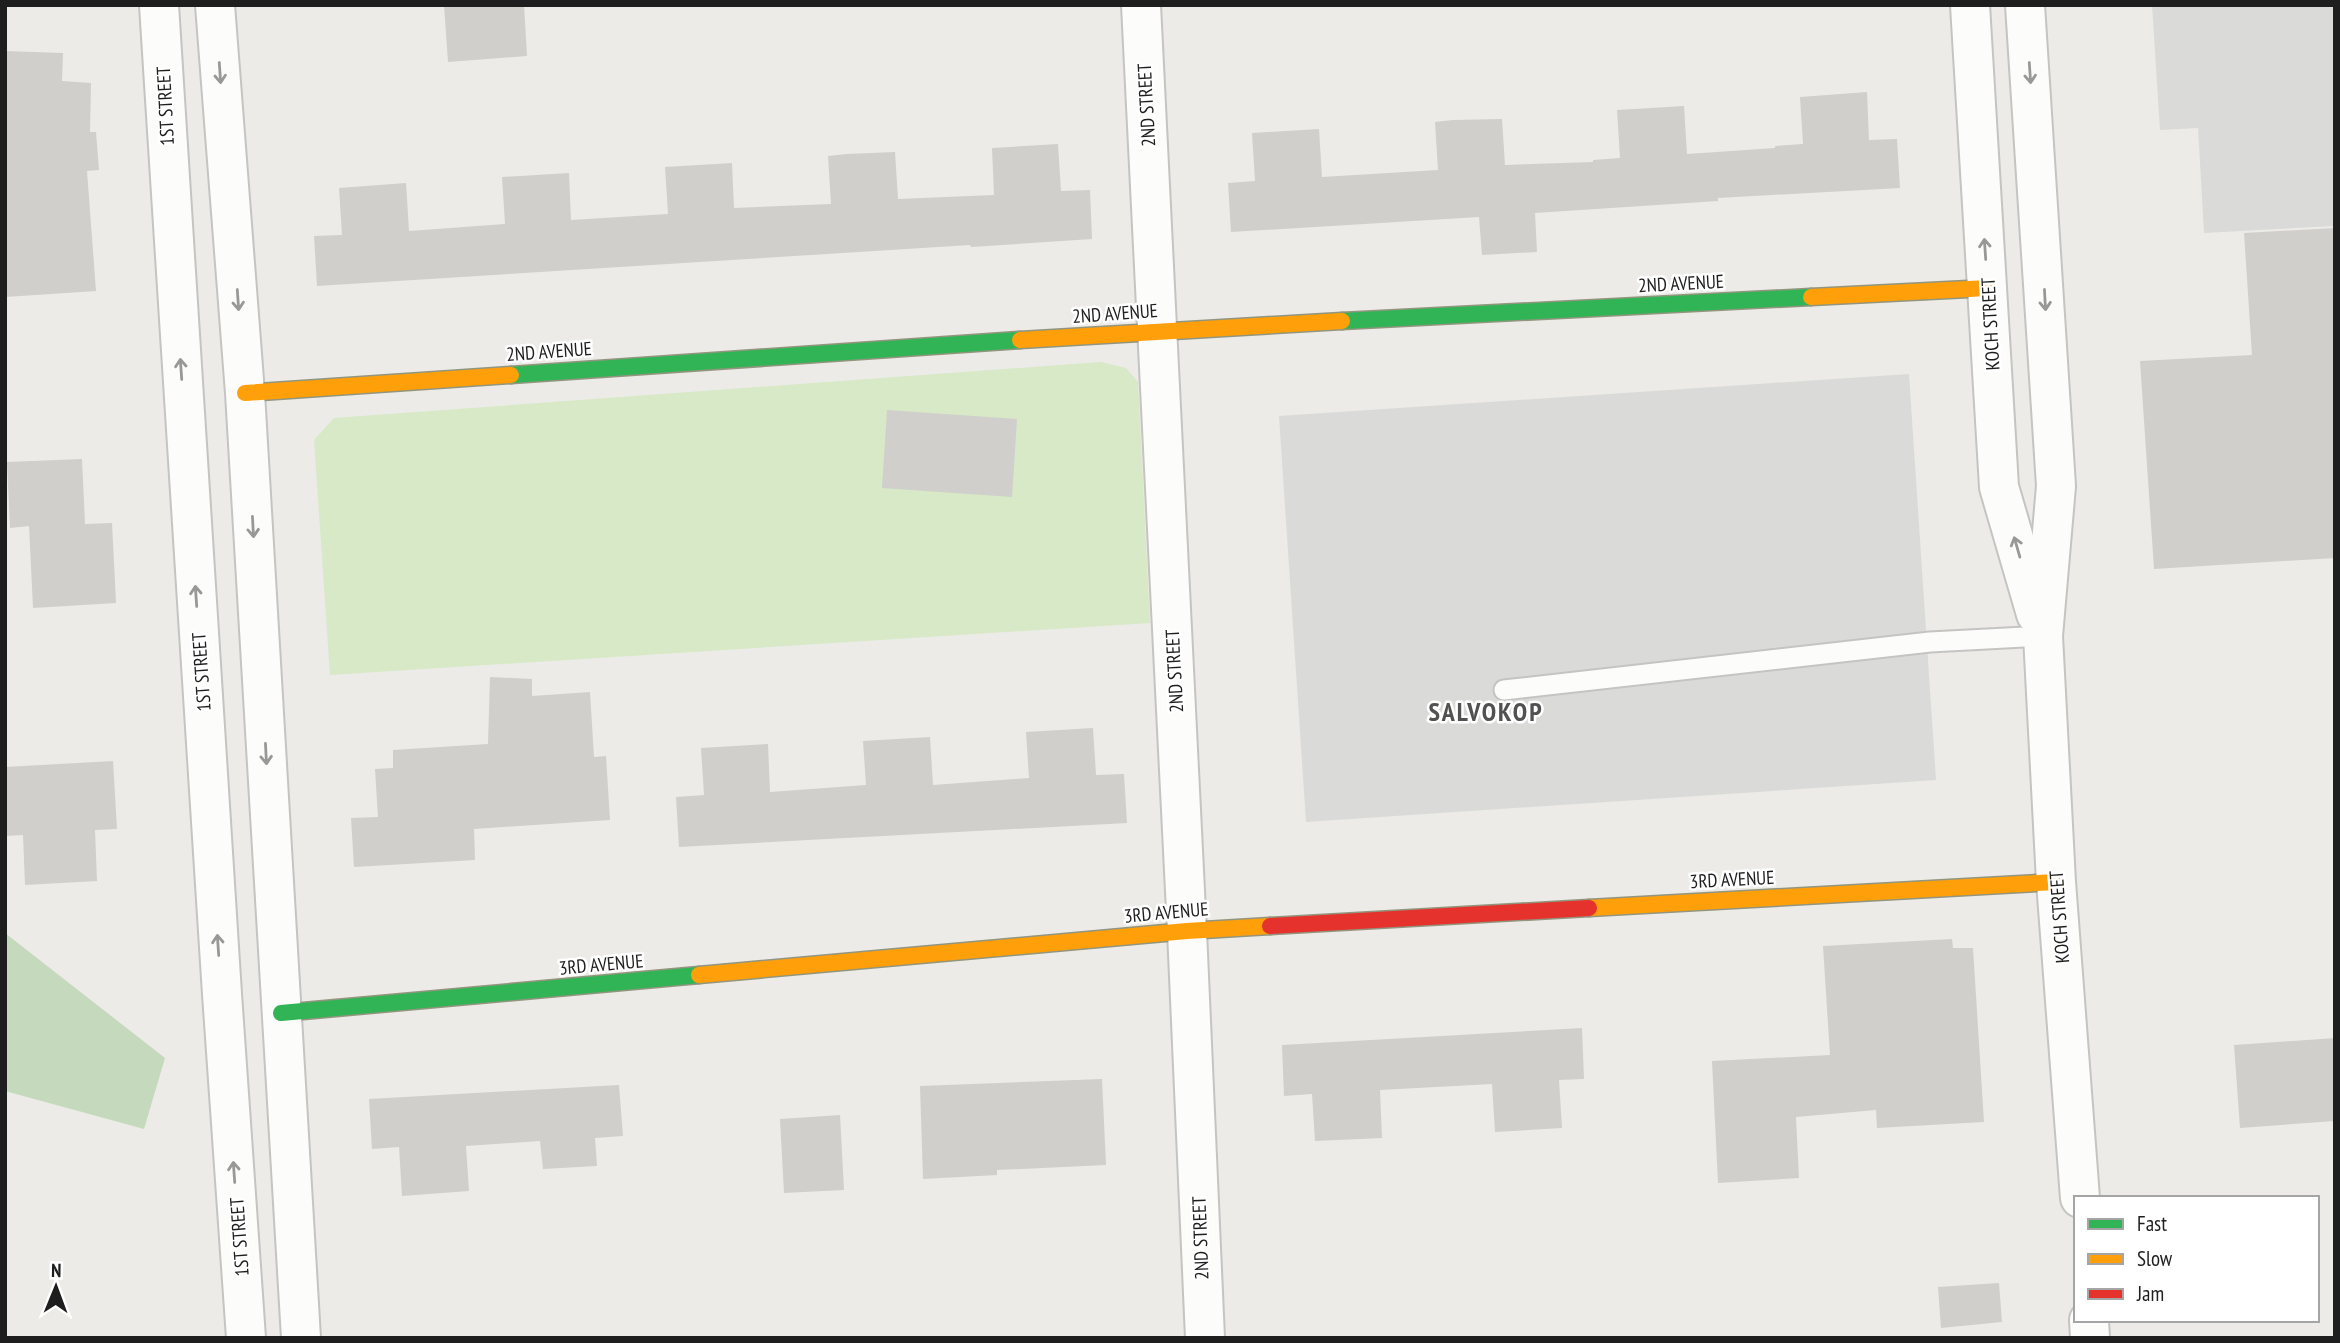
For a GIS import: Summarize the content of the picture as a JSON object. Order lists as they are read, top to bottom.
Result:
{
  "streets": {
    "street": [
      "2ND STREET",
      "1ST STREET",
      "2ND AVENUE",
      "KOCH STREET",
      "3RD AVENUE"
    ]
  },
  "crossings": [
    ["2ND STREET", "2ND AVENUE"],
    ["2ND STREET", "3RD AVENUE"],
    ["2ND AVENUE", "KOCH STREET"],
    ["KOCH STREET", "3RD AVENUE"]
  ],
  "districts": ["SALVOKOP"],
  "legend": ["Fast", "Slow", "Jam"],
  "north": "top"
}
